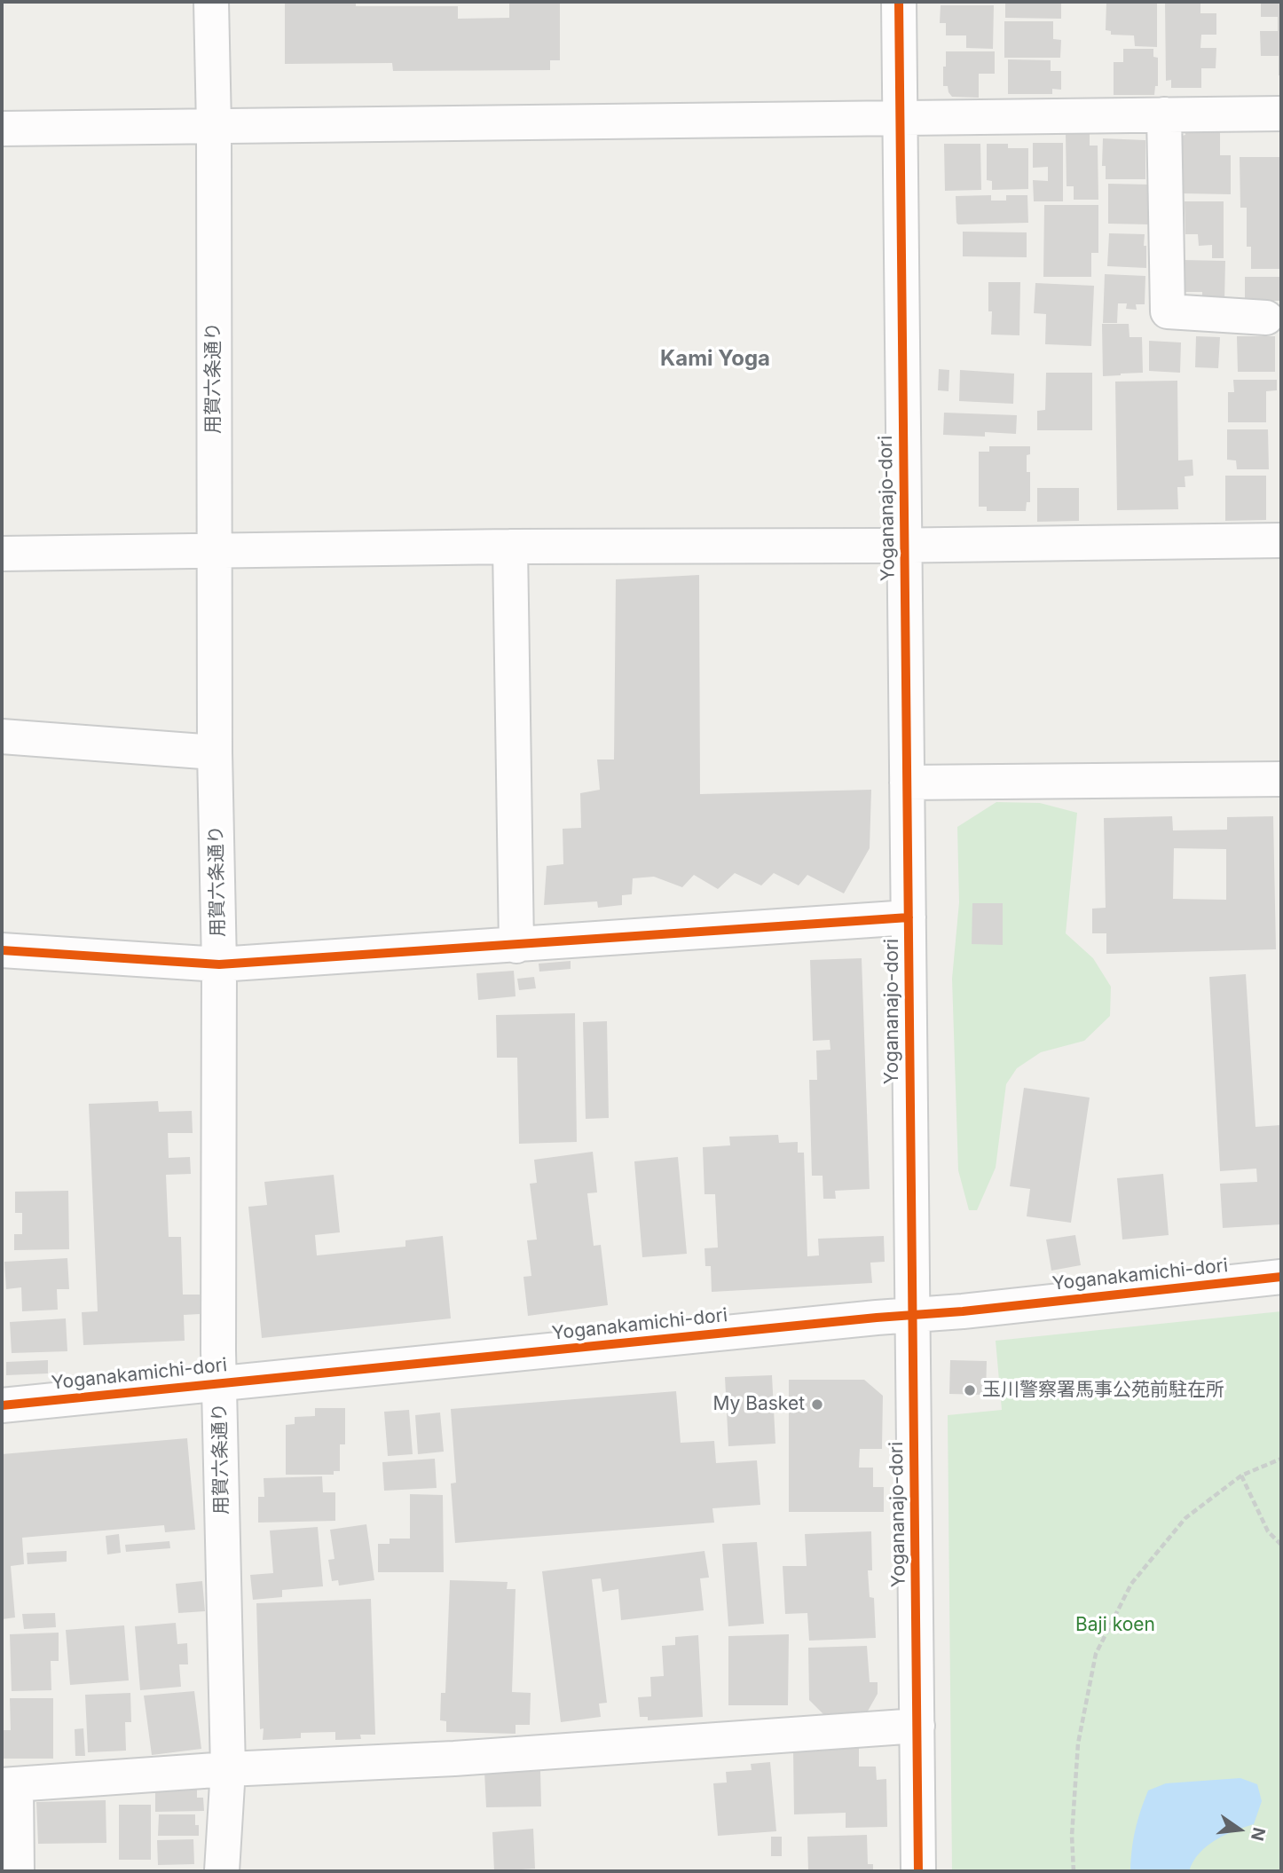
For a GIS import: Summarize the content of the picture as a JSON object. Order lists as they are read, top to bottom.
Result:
{
  "streets": {
    "street": ["用賀六条通り", "Yogananajo-dori", "Yoganakamichi-dori"]
  },
  "crossings": [
    ["用賀六条通り", "Yoganakamichi-dori"],
    ["Yogananajo-dori", "Yoganakamichi-dori"]
  ],
  "districts": ["Kami Yoga"],
  "parks": ["Baji koen"],
  "places": ["玉川警察署馬事公苑前駐在所", "My Basket"],
  "north": "right"
}
